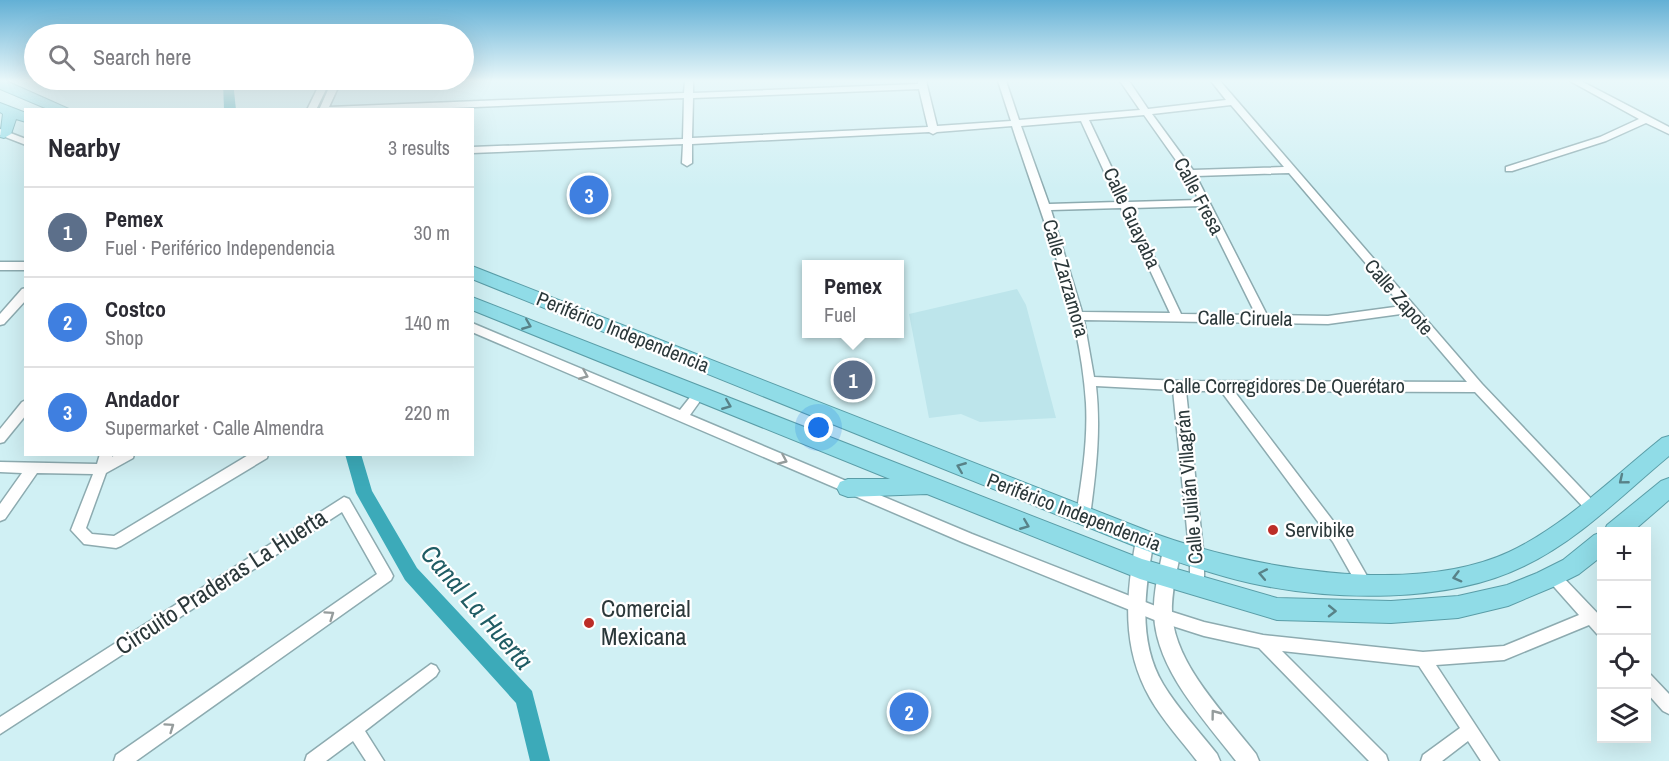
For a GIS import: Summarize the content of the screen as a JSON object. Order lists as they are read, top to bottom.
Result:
{
  "streets": {
    "highway": ["Periférico Independencia"],
    "street": [
      "Calle Fresa",
      "Calle Guayaba",
      "Calle Zarzamora",
      "Calle Zapote",
      "Calle Ciruela",
      "Calle Corregidores De Querétaro",
      "Calle Julián Villagrán",
      "Circuito Praderas La Huerta"
    ]
  },
  "crossings": [
    ["Calle Fresa", "Calle Ciruela"],
    ["Calle Guayaba", "Calle Ciruela"],
    ["Calle Zarzamora", "Calle Ciruela"],
    ["Calle Zarzamora", "Periférico Independencia"],
    ["Calle Zarzamora", "Calle Corregidores De Querétaro"],
    ["Calle Zapote", "Calle Ciruela"],
    ["Calle Zapote", "Periférico Independencia"],
    ["Calle Zapote", "Calle Corregidores De Querétaro"],
    ["Periférico Independencia", "Calle Julián Villagrán"],
    ["Calle Corregidores De Querétaro", "Calle Julián Villagrán"]
  ],
  "water": ["Canal La Huerta"],
  "places": ["Servibike", "Comercial Mexicana"],
  "page": {
    "search": "Search here",
    "heading": ["Nearby", "3 results"],
    "pins": ["3", "1", "2"],
    "list": [
      {
        "mark": "1",
        "name": "Pemex",
        "note": "Fuel · Periférico Independencia",
        "value": "30 m"
      },
      {
        "mark": "2",
        "name": "Costco",
        "note": "Shop",
        "value": "140 m"
      },
      {
        "mark": "3",
        "name": "Andador",
        "note": "Supermarket · Calle Almendra",
        "value": "220 m"
      }
    ],
    "popup": ["Pemex", "Fuel"],
    "map_buttons": ["+", "−"]
  }
}
